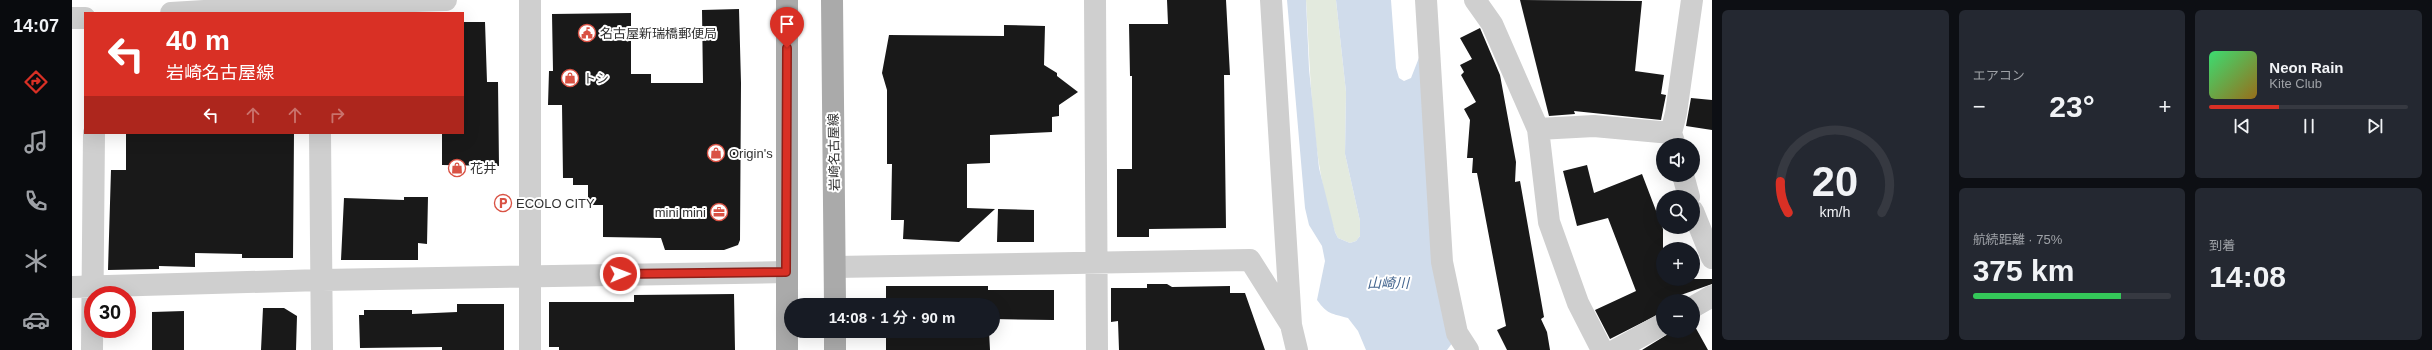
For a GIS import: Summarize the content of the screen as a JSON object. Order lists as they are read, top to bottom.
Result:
{
  "streets": {
    "main road": ["岩崎名古屋線"]
  },
  "water": ["山崎川"],
  "places": {
    "public building": ["名古屋新瑞橋郵便局"],
    "shop": ["トシ", "Origin's", "花井"],
    "parking": ["ECOLO CITY"],
    "office": ["mini mini"]
  },
  "page": {
    "tabs": "14:07",
    "tile": [
      "エアコン",
      ["航続距離 · 75%", "375 km"],
      ["到着", "14:08"]
    ],
    "turn": ["40 m", "岩崎名古屋線"],
    "song": ["Neon Rain", "Kite Club"],
    "heat": ["−", "23°", "+"],
    "map_buttons": ["+", "−"],
    "limit": "30",
    "trip": "14:08 · 1 分 · 90 m",
    "gauge": ["20", "km/h"]
  }
}
